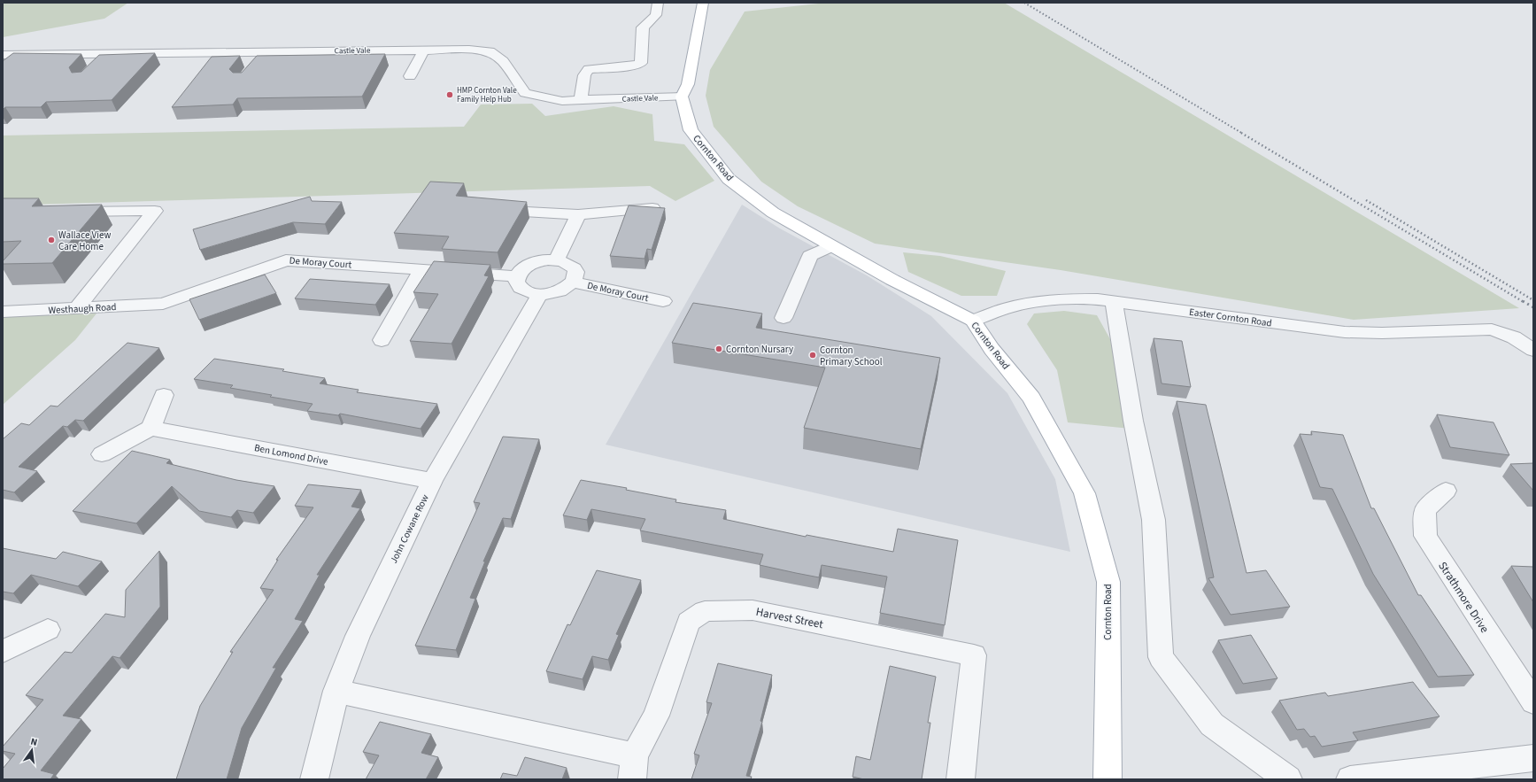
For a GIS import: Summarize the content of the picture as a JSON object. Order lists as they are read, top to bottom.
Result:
{
  "streets": {
    "main road": ["Cornton Road"],
    "street": [
      "Castle Vale",
      "De Moray Court",
      "Westhaugh Road",
      "Easter Cornton Road",
      "Ben Lomond Drive",
      "John Cowane Row",
      "Strathmore Drive",
      "Harvest Street"
    ]
  },
  "crossings": [
    ["Castle Vale", "Cornton Road"],
    ["Cornton Road", "Easter Cornton Road"],
    ["De Moray Court", "Westhaugh Road"],
    ["De Moray Court", "John Cowane Row"],
    ["Ben Lomond Drive", "John Cowane Row"]
  ],
  "places": [
    "HMP Cornton Vale Family Help Hub",
    "Wallace View Care Home",
    "Cornton Nursary",
    "Cornton Primary School"
  ],
  "north": "top"
}
